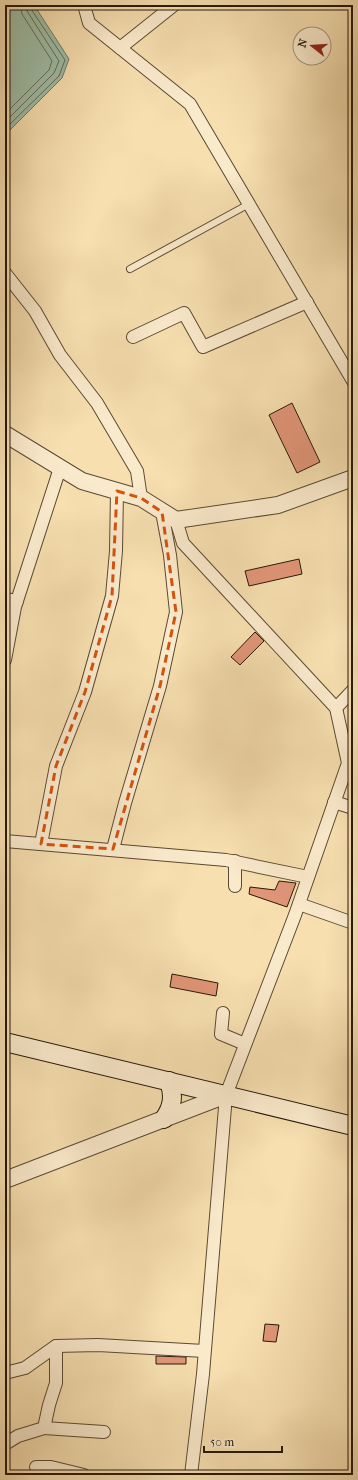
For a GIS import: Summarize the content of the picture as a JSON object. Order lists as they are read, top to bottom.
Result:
{
  "scale_bar": "50 m",
  "north": "left"
}
